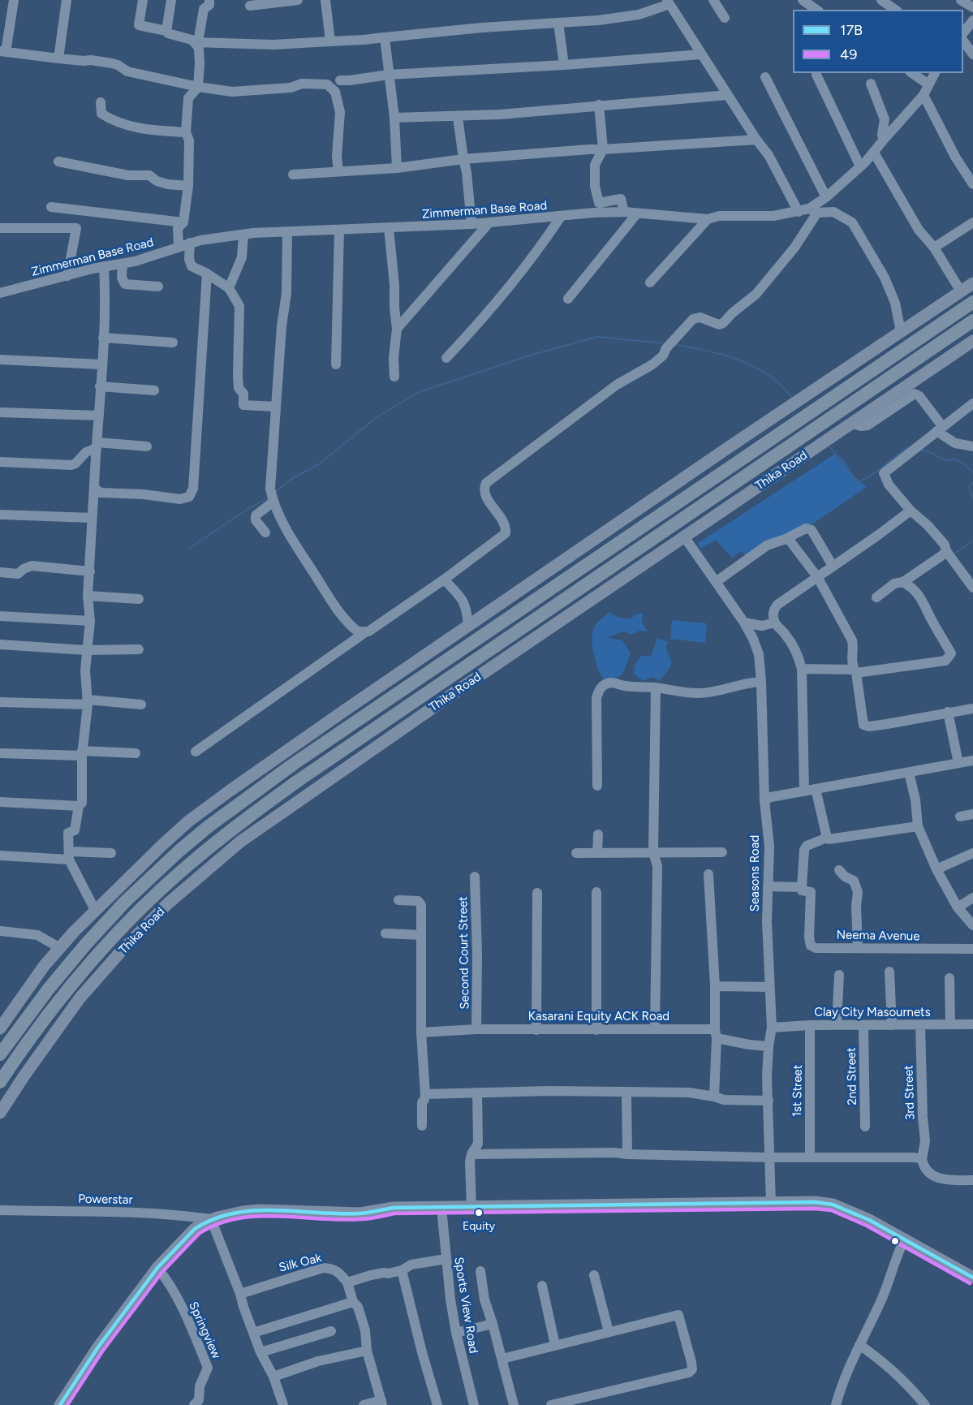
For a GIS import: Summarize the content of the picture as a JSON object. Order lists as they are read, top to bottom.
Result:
{
  "streets": {
    "highway": ["Thika Road"],
    "street": [
      "Zimmerman Base Road",
      "Seasons Road",
      "Neema Avenue",
      "Second Court Street",
      "Clay City Masournets",
      "Kasarani Equity ACK Road",
      "2nd Street",
      "1st Street",
      "3rd Street",
      "Powerstar",
      "Silk Oak",
      "Sports View Road",
      "Springview"
    ]
  },
  "crossings": [
    ["Thika Road", "Seasons Road"],
    ["Seasons Road", "Clay City Masournets"],
    ["Seasons Road", "Kasarani Equity ACK Road"],
    ["Second Court Street", "Kasarani Equity ACK Road"],
    ["Clay City Masournets", "2nd Street"],
    ["Clay City Masournets", "1st Street"],
    ["Clay City Masournets", "3rd Street"]
  ],
  "places": ["Equity"],
  "lines": ["transit line 17B", "transit line 49"],
  "legend": ["17B", "49"]
}
